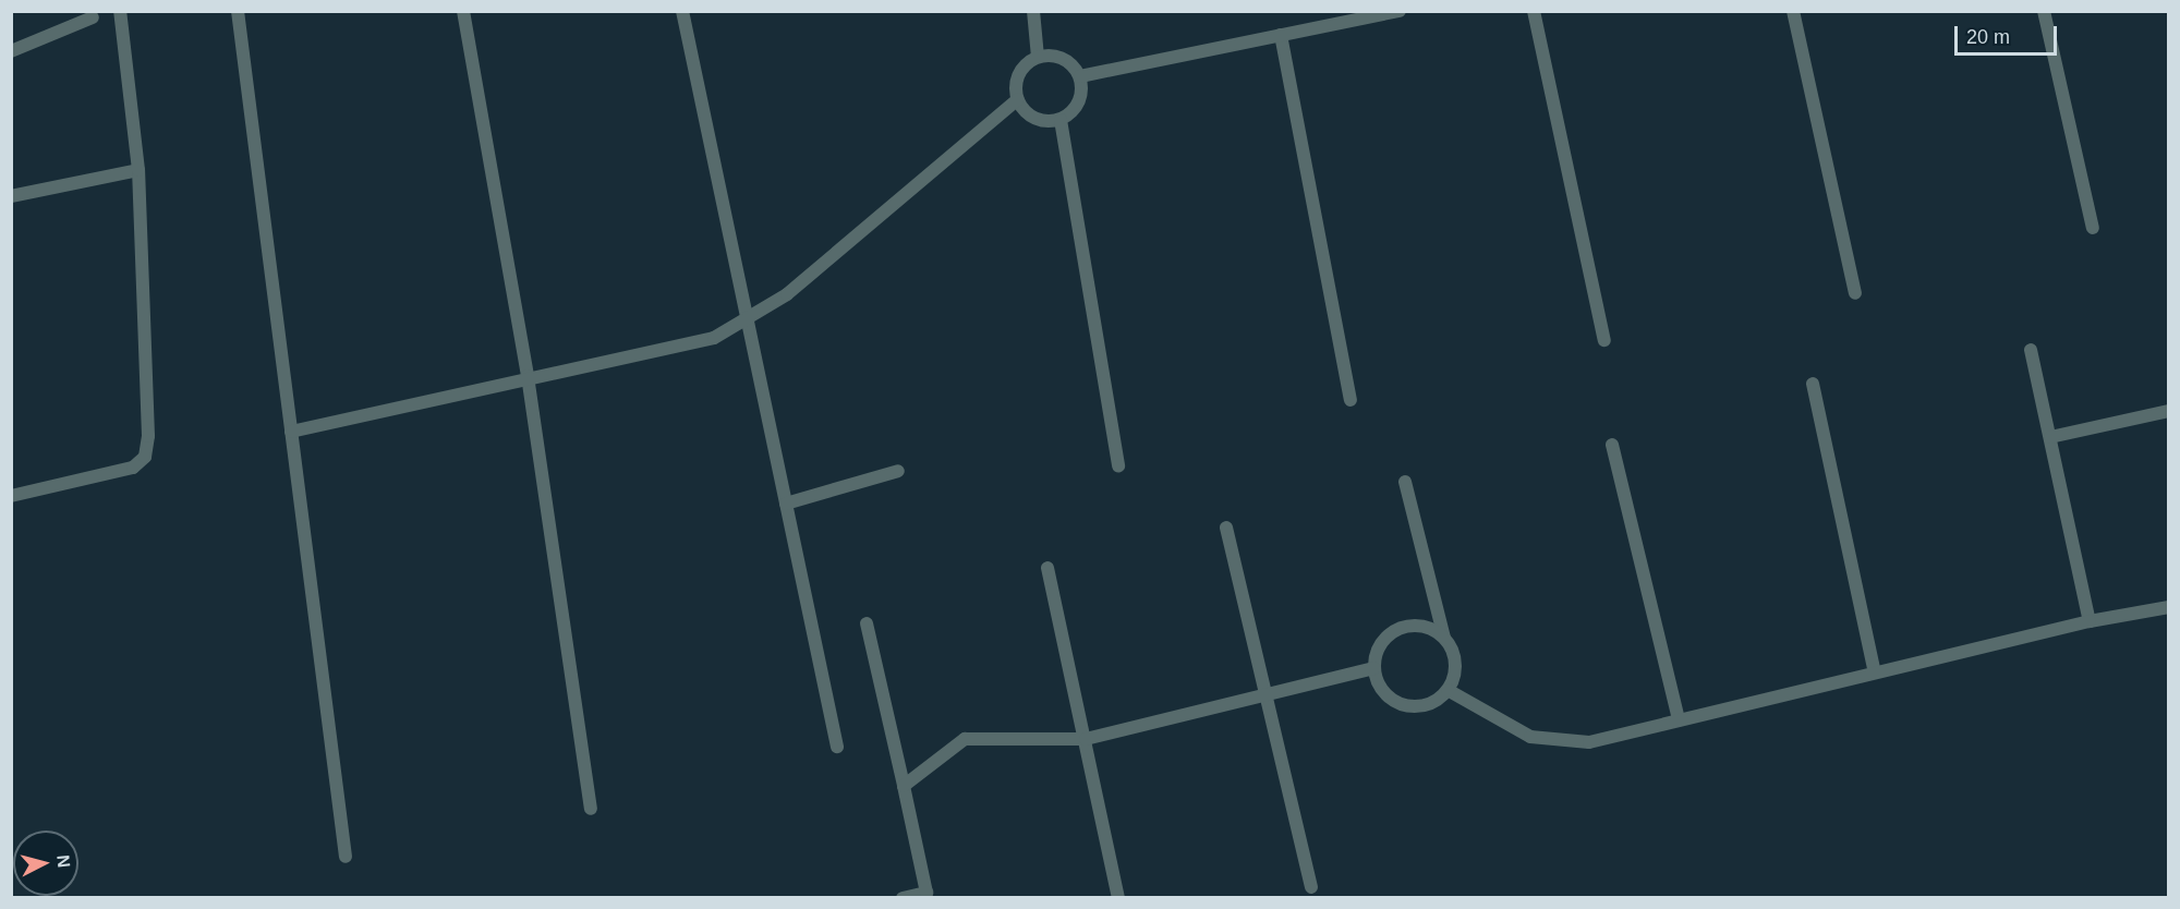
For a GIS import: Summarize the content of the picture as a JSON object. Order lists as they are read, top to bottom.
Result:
{
  "scale_bar": "20 m",
  "north": "right"
}
